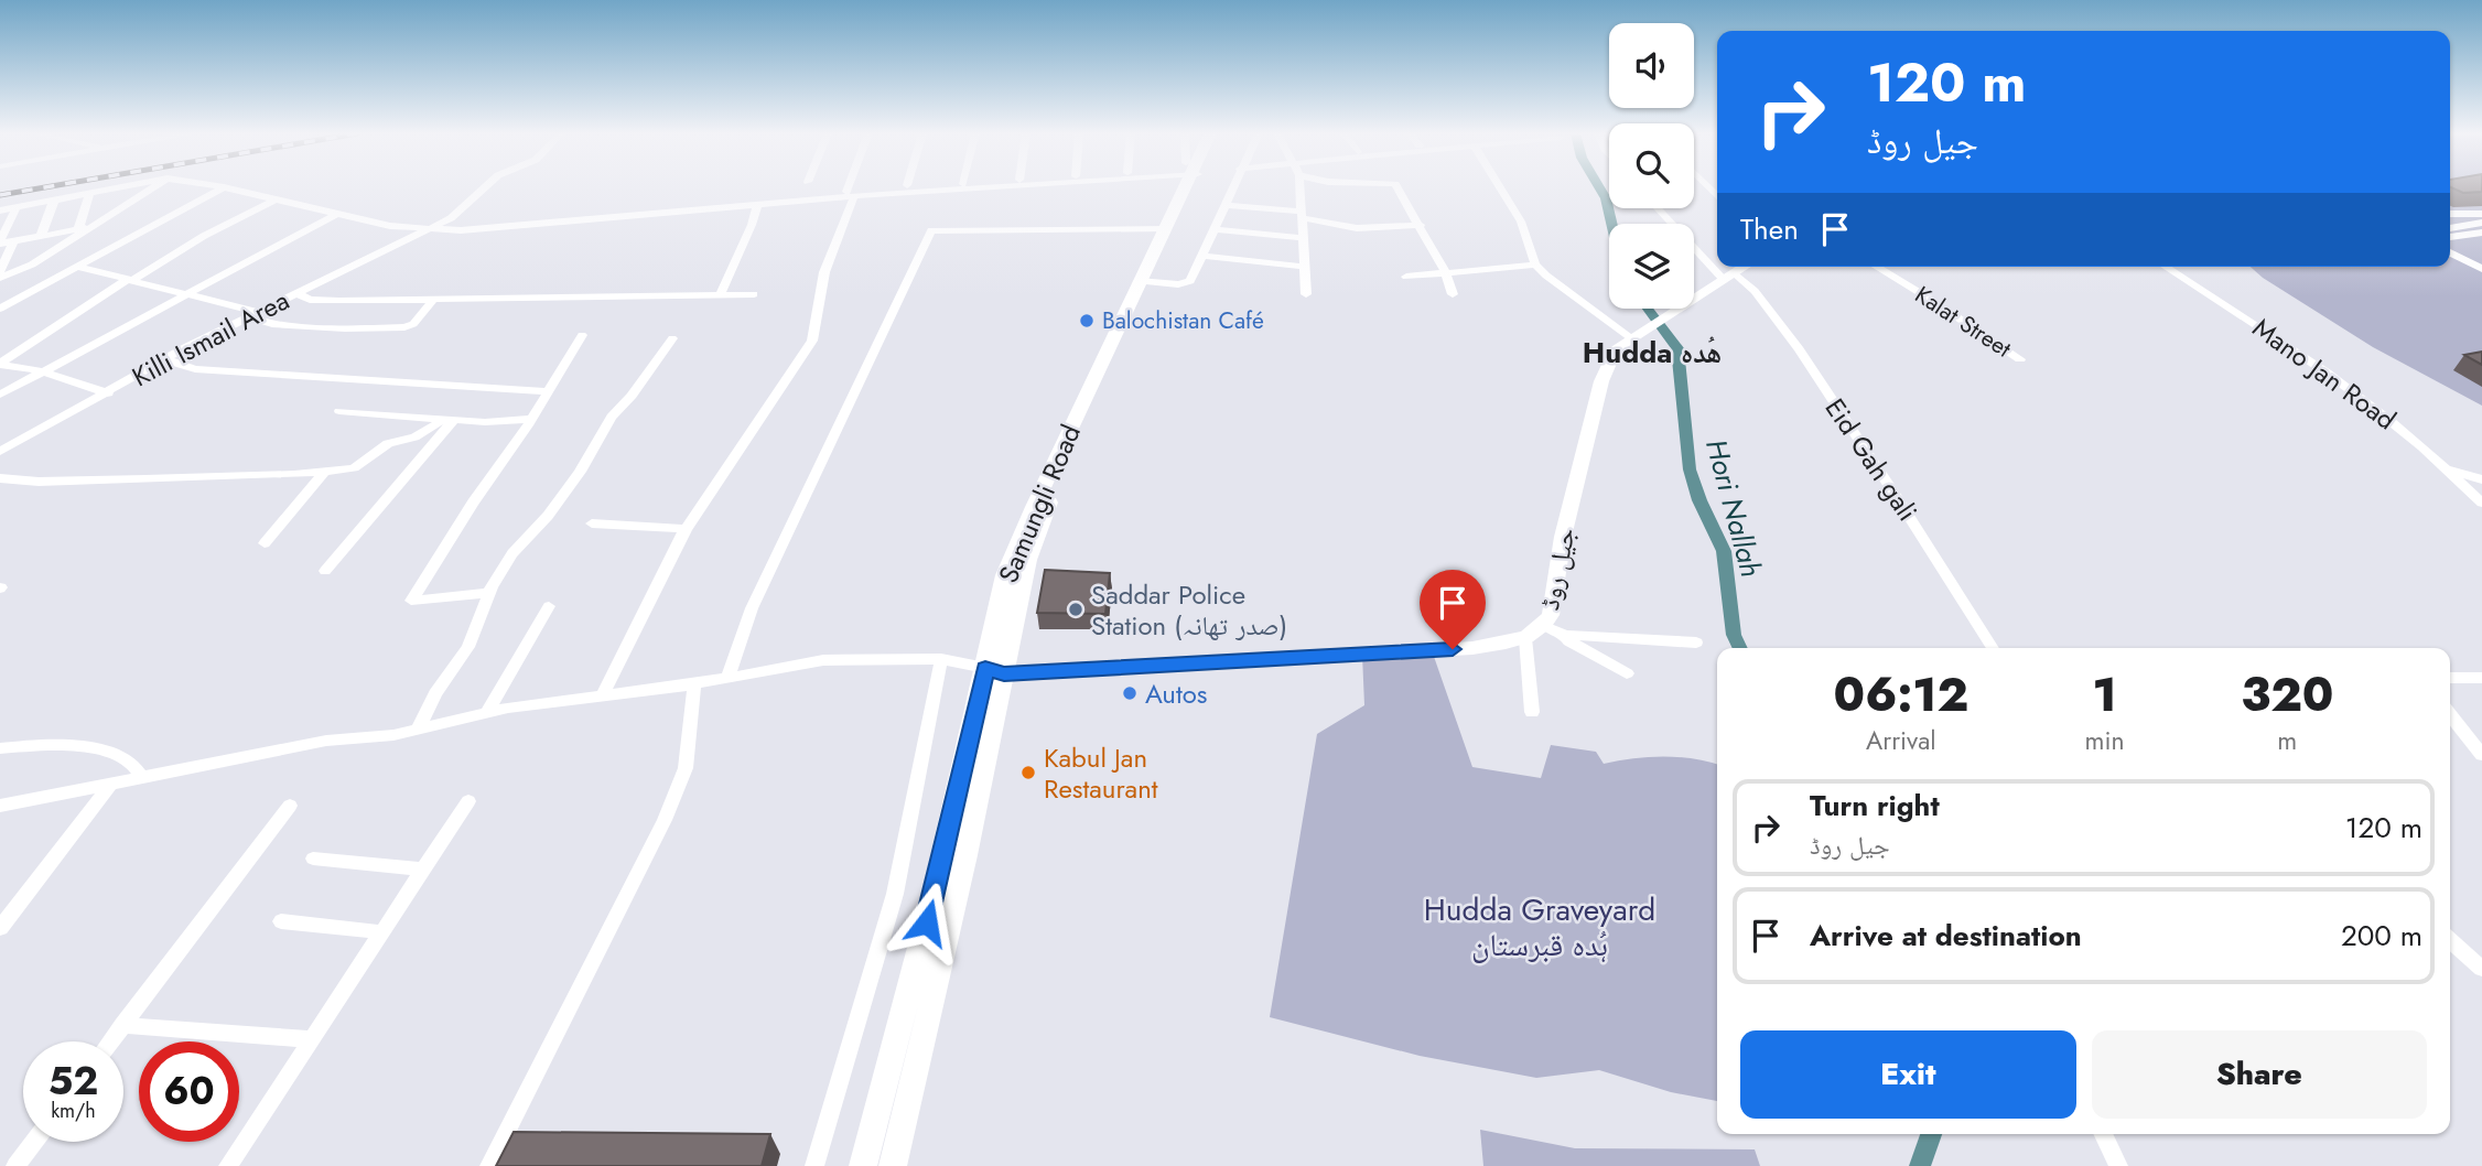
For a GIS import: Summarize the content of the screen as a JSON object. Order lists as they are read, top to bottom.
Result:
{
  "streets": {
    "main road": ["Samungli Road", "جیل روڈ"],
    "street": [
      "Kalat Street",
      "Killi Ismail Area",
      "Mano Jan Road",
      "Eid Gah gali"
    ]
  },
  "crossings": [
    ["Eid Gah gali", "جیل روڈ"],
    ["Samungli Road", "جیل روڈ"]
  ],
  "districts": ["Hudda ھُدہ"],
  "water": ["Hori Nallah"],
  "parks": ["Hudda Graveyard ہُدہ قبرستان"],
  "places": [
    "Balochistan Café",
    "Saddar Police Station (صدر تھانہ)",
    "Autos",
    "Kabul Jan Restaurant"
  ],
  "page": {
    "turn": ["120 m", "جیل روڈ"],
    "then": "Then",
    "eta": [
      "06:12",
      "Arrival",
      "1",
      "min",
      "320",
      "m"
    ],
    "list": [
      {
        "name": "Turn right",
        "note": "جیل روڈ",
        "value": "120 m"
      },
      {
        "name": "Arrive at destination",
        "value": "200 m"
      }
    ],
    "buttons": ["Exit", "Share"],
    "speed": "52 km/h",
    "limit": "60"
  }
}
